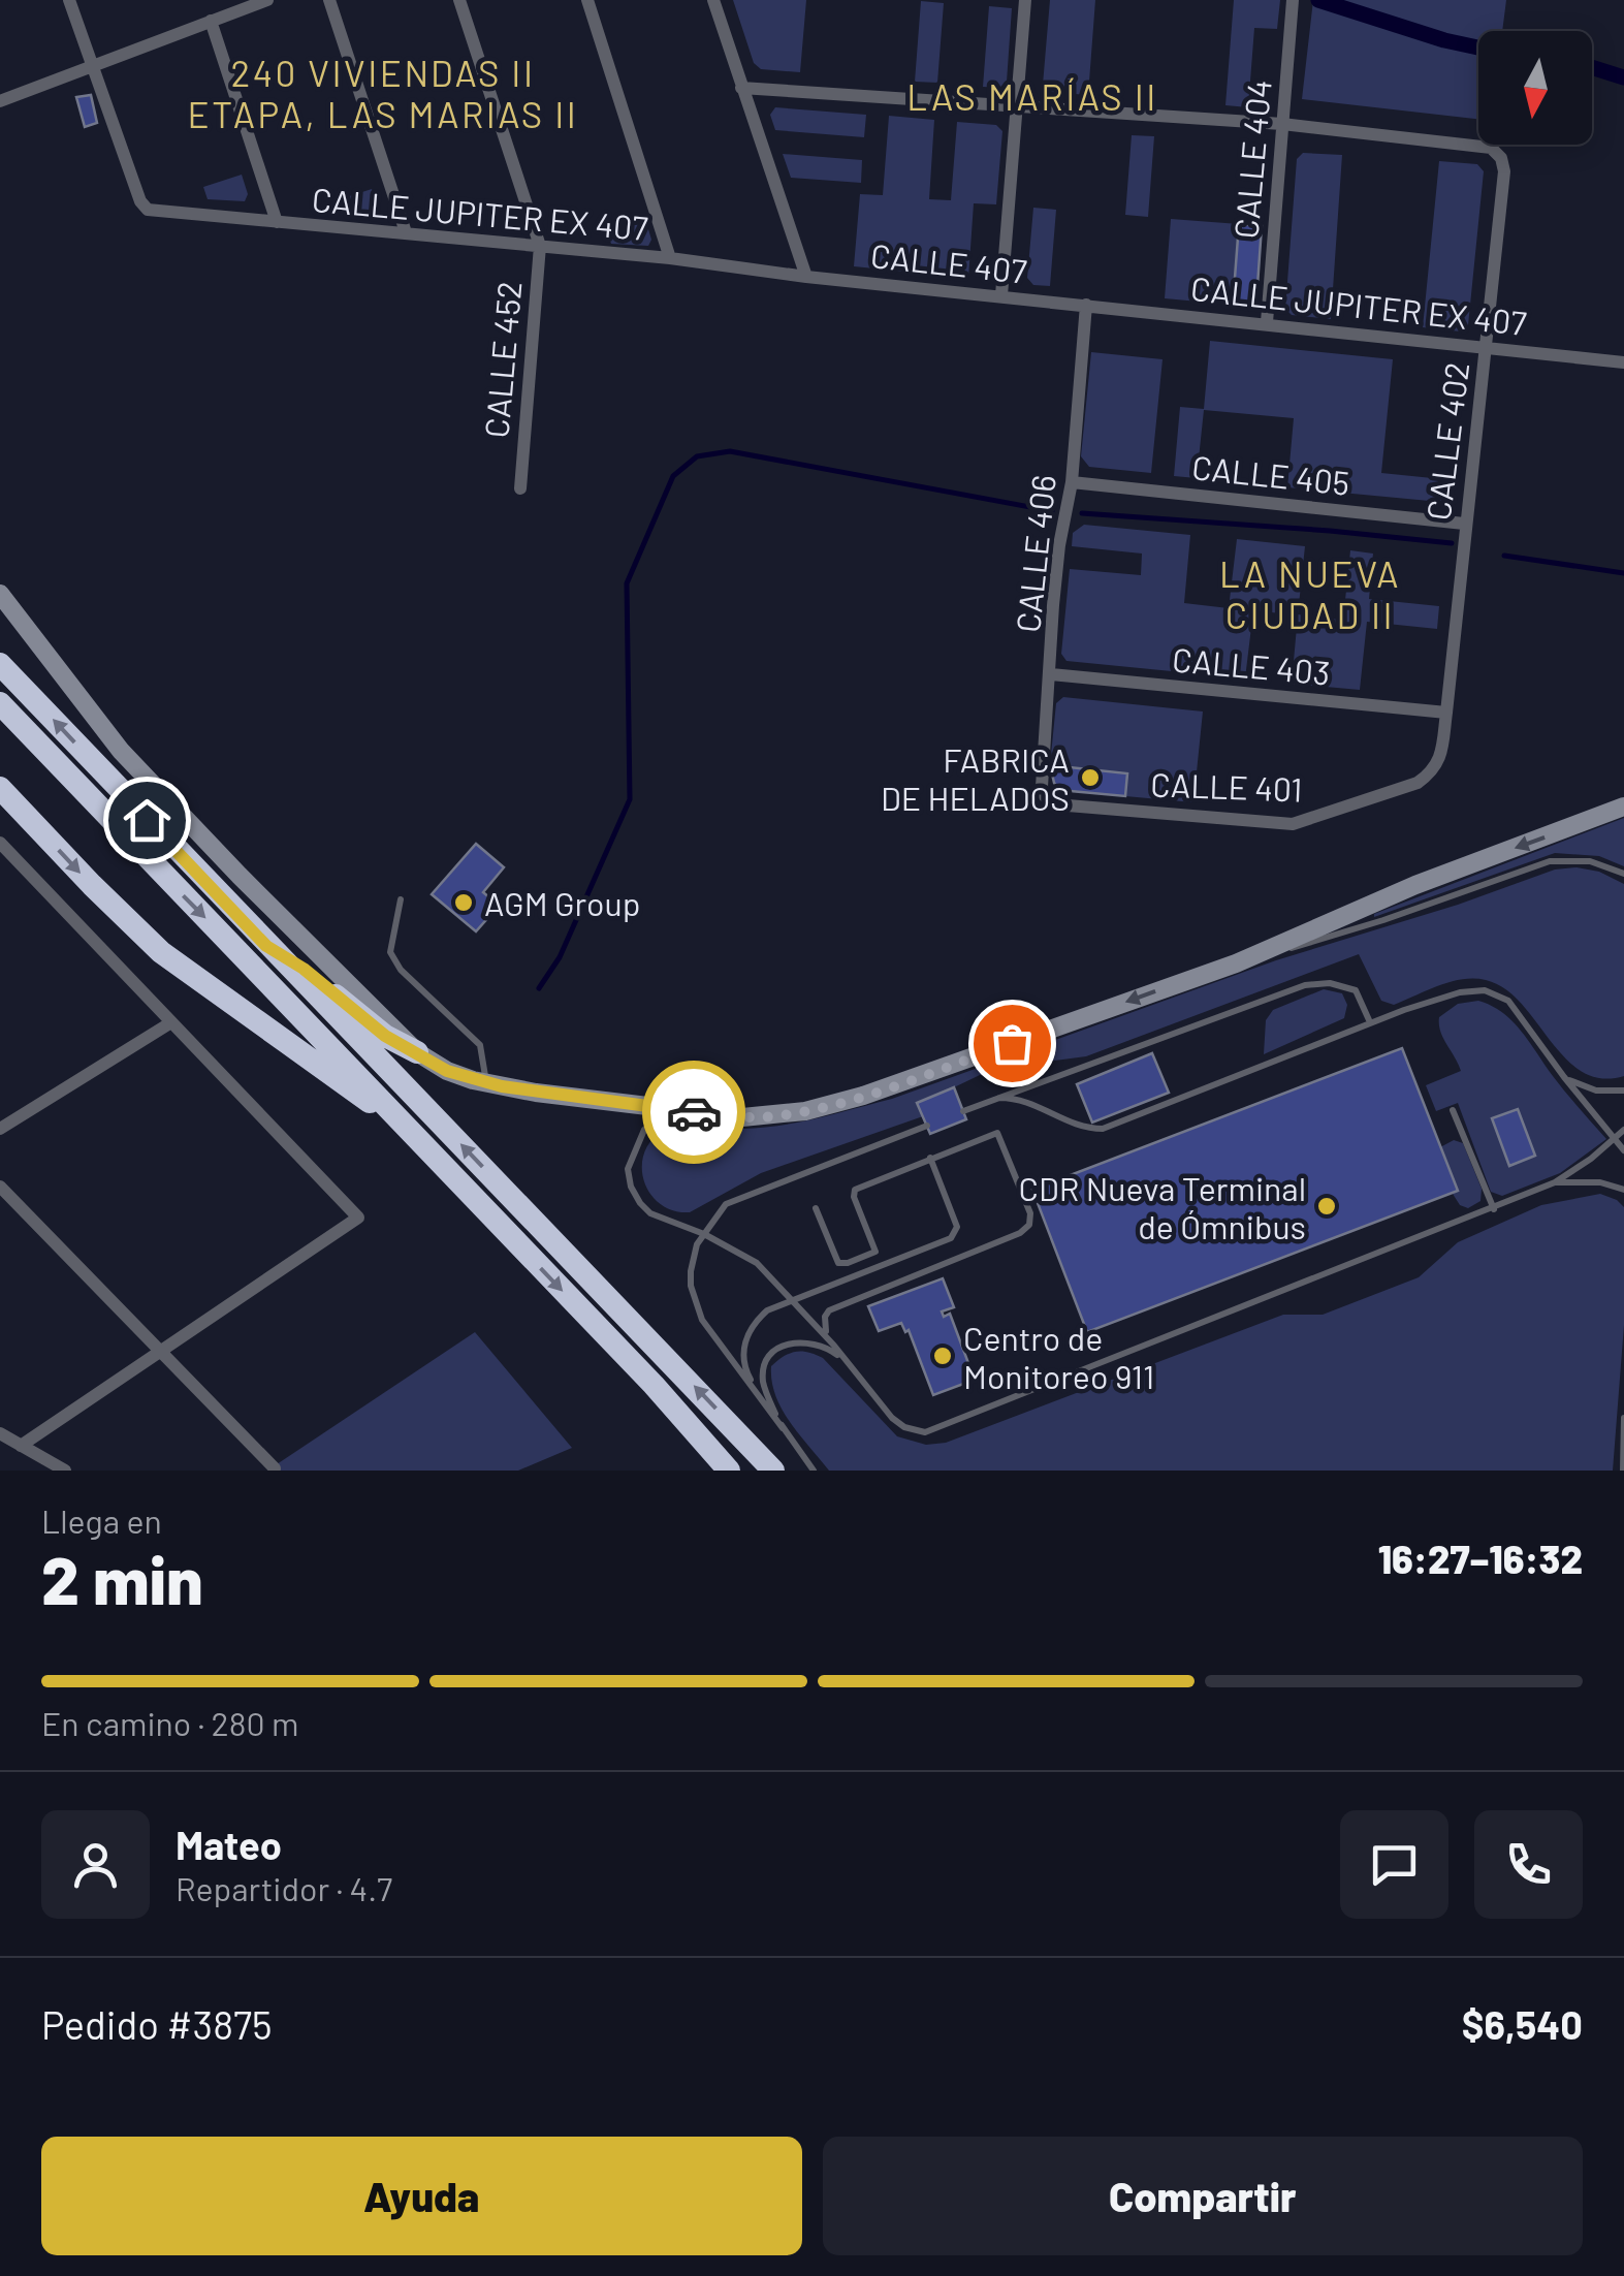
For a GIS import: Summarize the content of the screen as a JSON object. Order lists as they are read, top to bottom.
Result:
{
  "streets": {
    "street": [
      "CALLE 404",
      "CALLE JUPITER EX 407",
      "CALLE 407",
      "CALLE 452",
      "CALLE 402",
      "CALLE 405",
      "CALLE 406",
      "CALLE 403",
      "CALLE 401"
    ]
  },
  "crossings": [
    ["CALLE 404", "CALLE JUPITER EX 407"],
    ["CALLE 404", "CALLE 402"],
    ["CALLE JUPITER EX 407", "CALLE 407"],
    ["CALLE JUPITER EX 407", "CALLE 452"],
    ["CALLE JUPITER EX 407", "CALLE 402"],
    ["CALLE JUPITER EX 407", "CALLE 406"],
    ["CALLE 407", "CALLE 406"],
    ["CALLE 402", "CALLE 405"],
    ["CALLE 402", "CALLE 403"],
    ["CALLE 402", "CALLE 401"],
    ["CALLE 405", "CALLE 406"],
    ["CALLE 406", "CALLE 403"],
    ["CALLE 406", "CALLE 401"]
  ],
  "districts": ["240 VIVIENDAS II ETAPA, LAS MARIAS II", "LAS MARÍAS II", "LA NUEVA CIUDAD II"],
  "places": [
    "FABRICA DE HELADOS",
    "AGM Group",
    "CDR Nueva Terminal de Ómnibus",
    "Centro de Monitoreo 911"
  ],
  "north": "bottom",
  "page": {
    "heading": ["2 min", "Llega en", "16:27–16:32"],
    "panel": [
      "Mateo",
      "Repartidor · 4.7",
      "Pedido #3875",
      "$6,540"
    ],
    "bar": "En camino · 280 m",
    "buttons": ["Ayuda", "Compartir"]
  }
}
